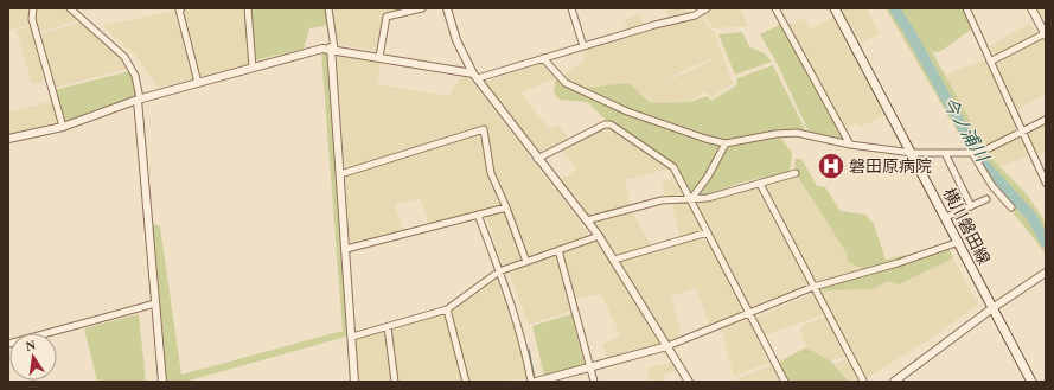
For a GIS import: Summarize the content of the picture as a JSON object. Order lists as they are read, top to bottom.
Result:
{
  "streets": {
    "main road": ["横川磐田線"]
  },
  "water": ["今ノ浦川"],
  "places": {
    "hospital": ["磐田原病院"]
  },
  "north": "top"
}
